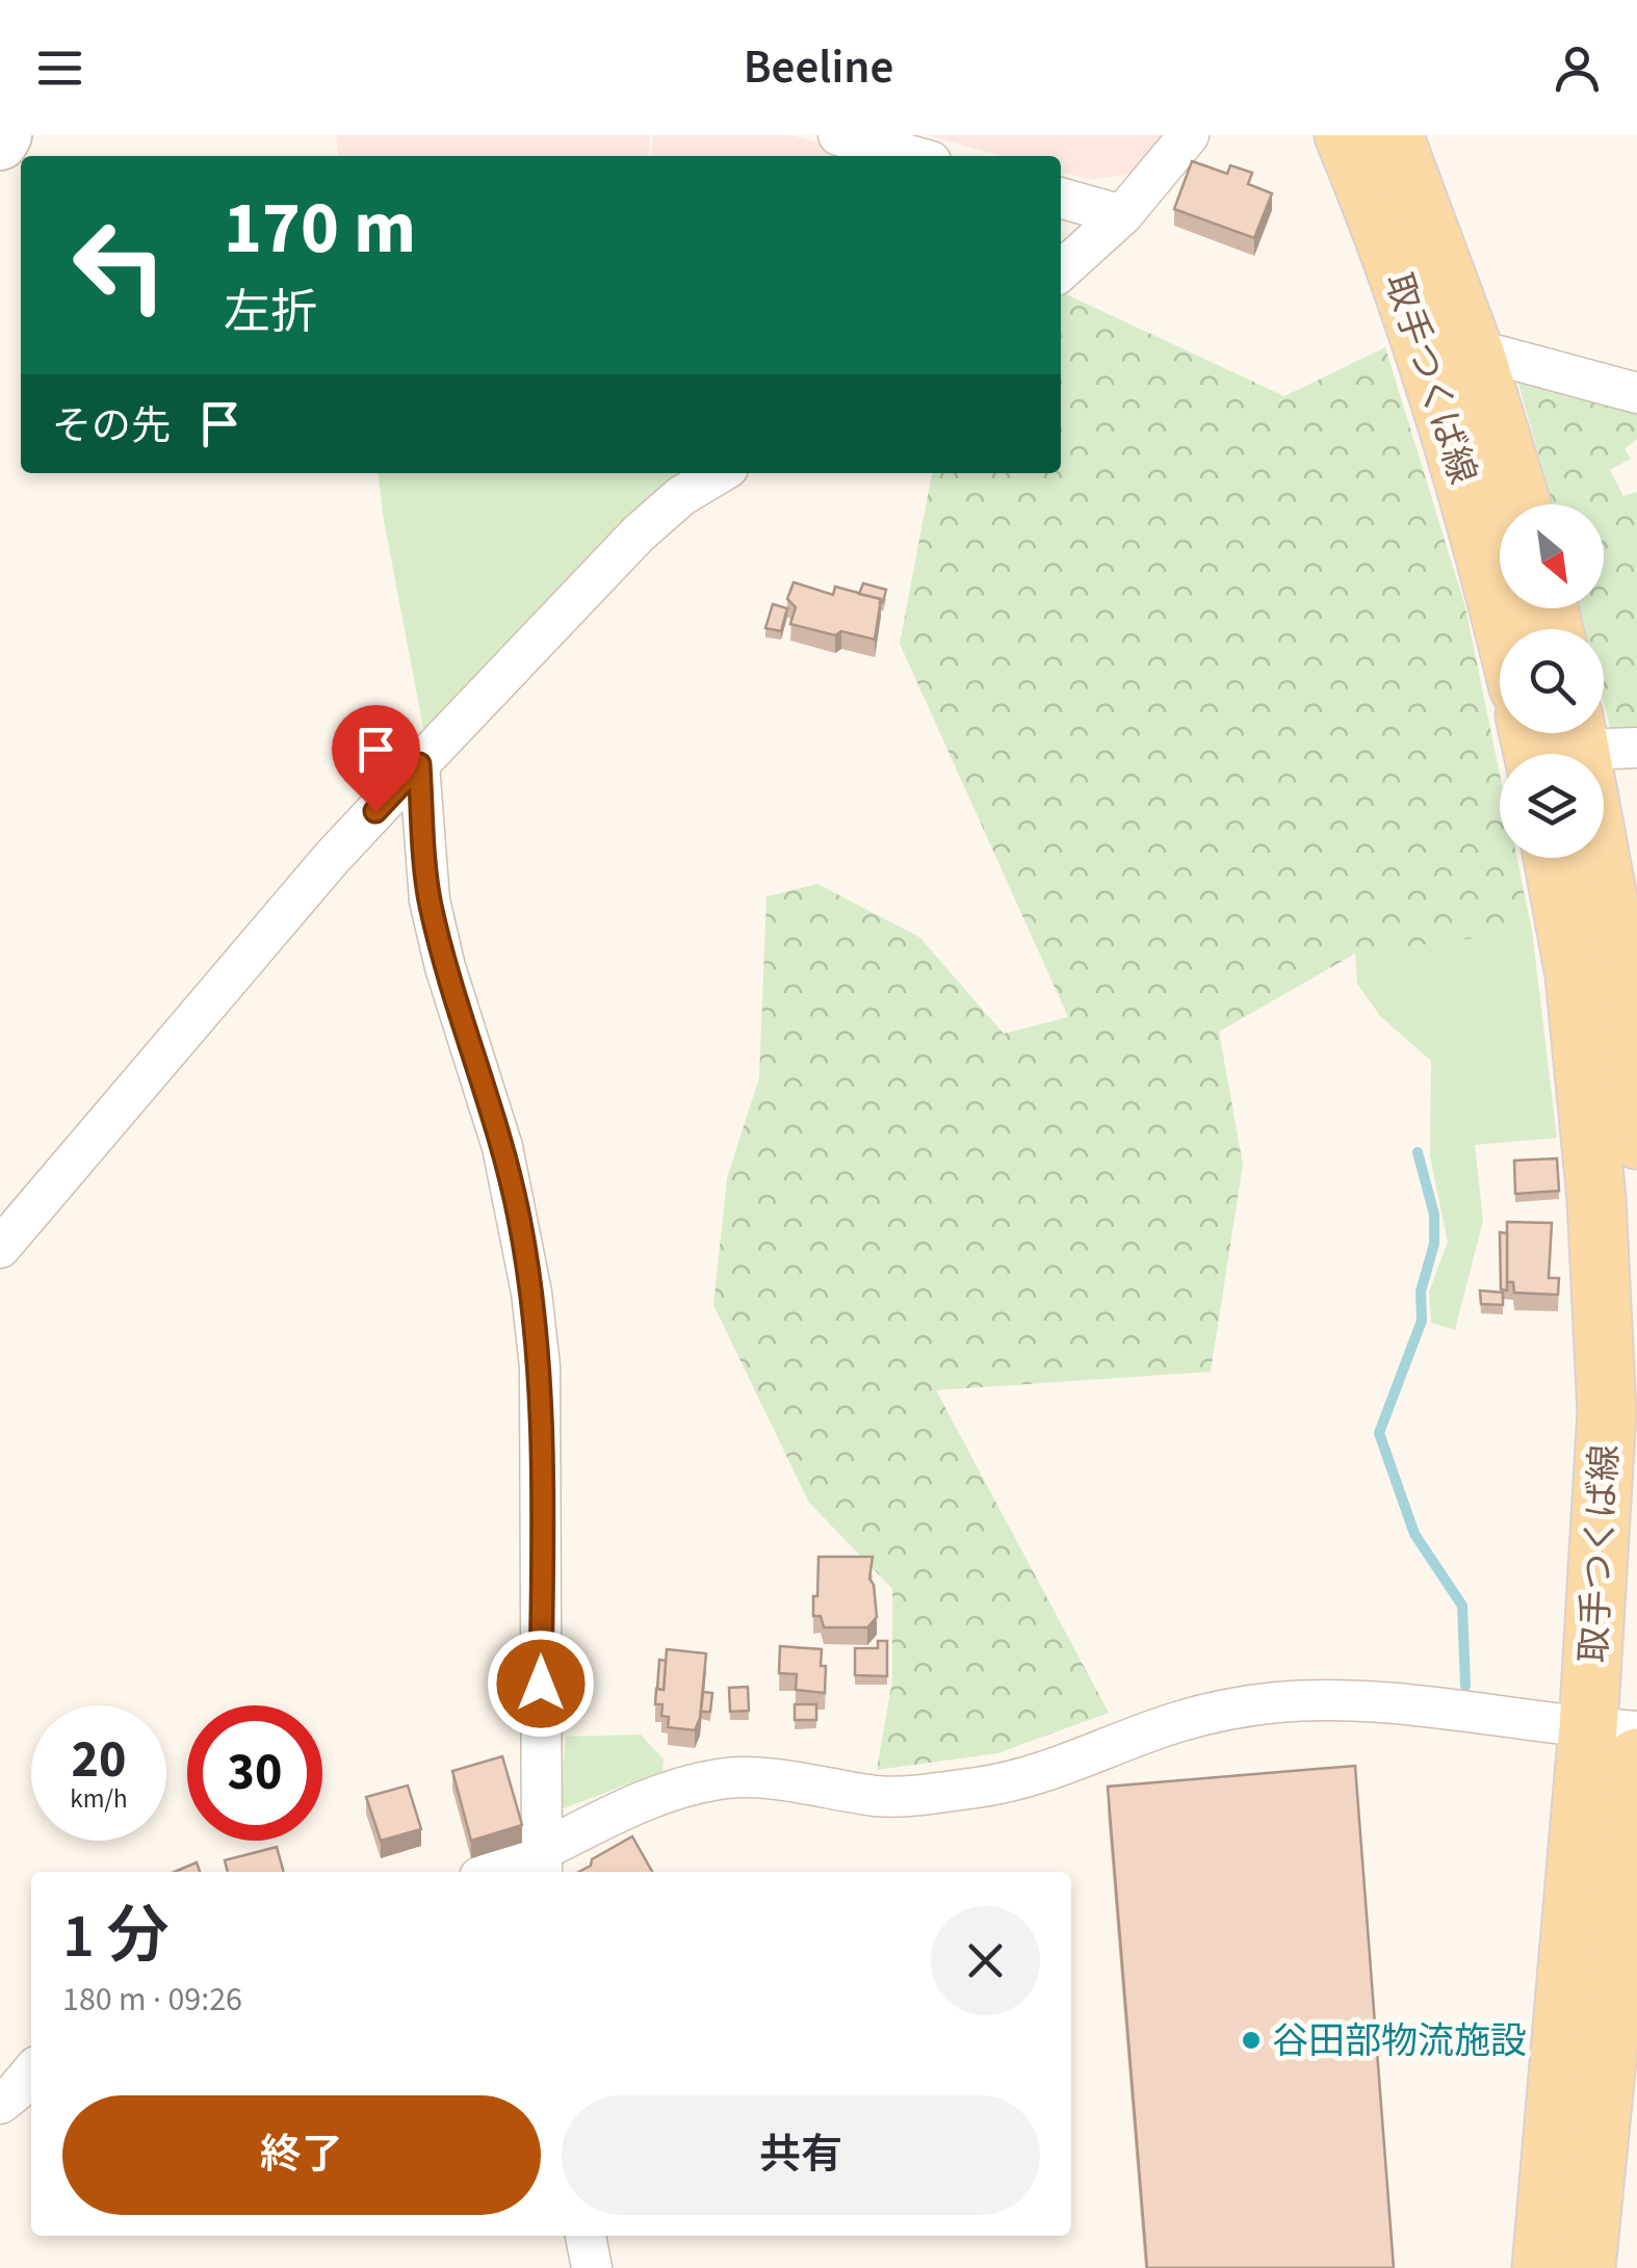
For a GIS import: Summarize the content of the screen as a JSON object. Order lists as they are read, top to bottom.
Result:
{
  "streets": {
    "main road": ["取手つくば線"]
  },
  "places": ["谷田部物流施設"],
  "north": "bottom right",
  "page": {
    "header": "Beeline",
    "turn": ["170 m", "左折"],
    "then": "その先",
    "speed": "20 km/h",
    "limit": "30",
    "heading": ["1 分", "180 m · 09:26"],
    "buttons": ["終了", "共有"]
  }
}
